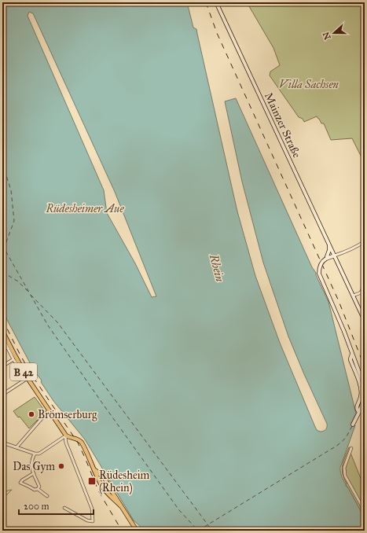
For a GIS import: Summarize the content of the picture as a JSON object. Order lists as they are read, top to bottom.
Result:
{
  "streets": {
    "main road": ["Mainzer Straße", "B 42"]
  },
  "water": ["Rhein"],
  "parks": ["Villa Sachsen", "Rüdesheimer Aue"],
  "places": {
    "other": ["Brömserburg", "Das Gym"],
    "transit": ["Rüdesheim (Rhein)"]
  },
  "scale_bar": "200 m",
  "north": "left"
}
